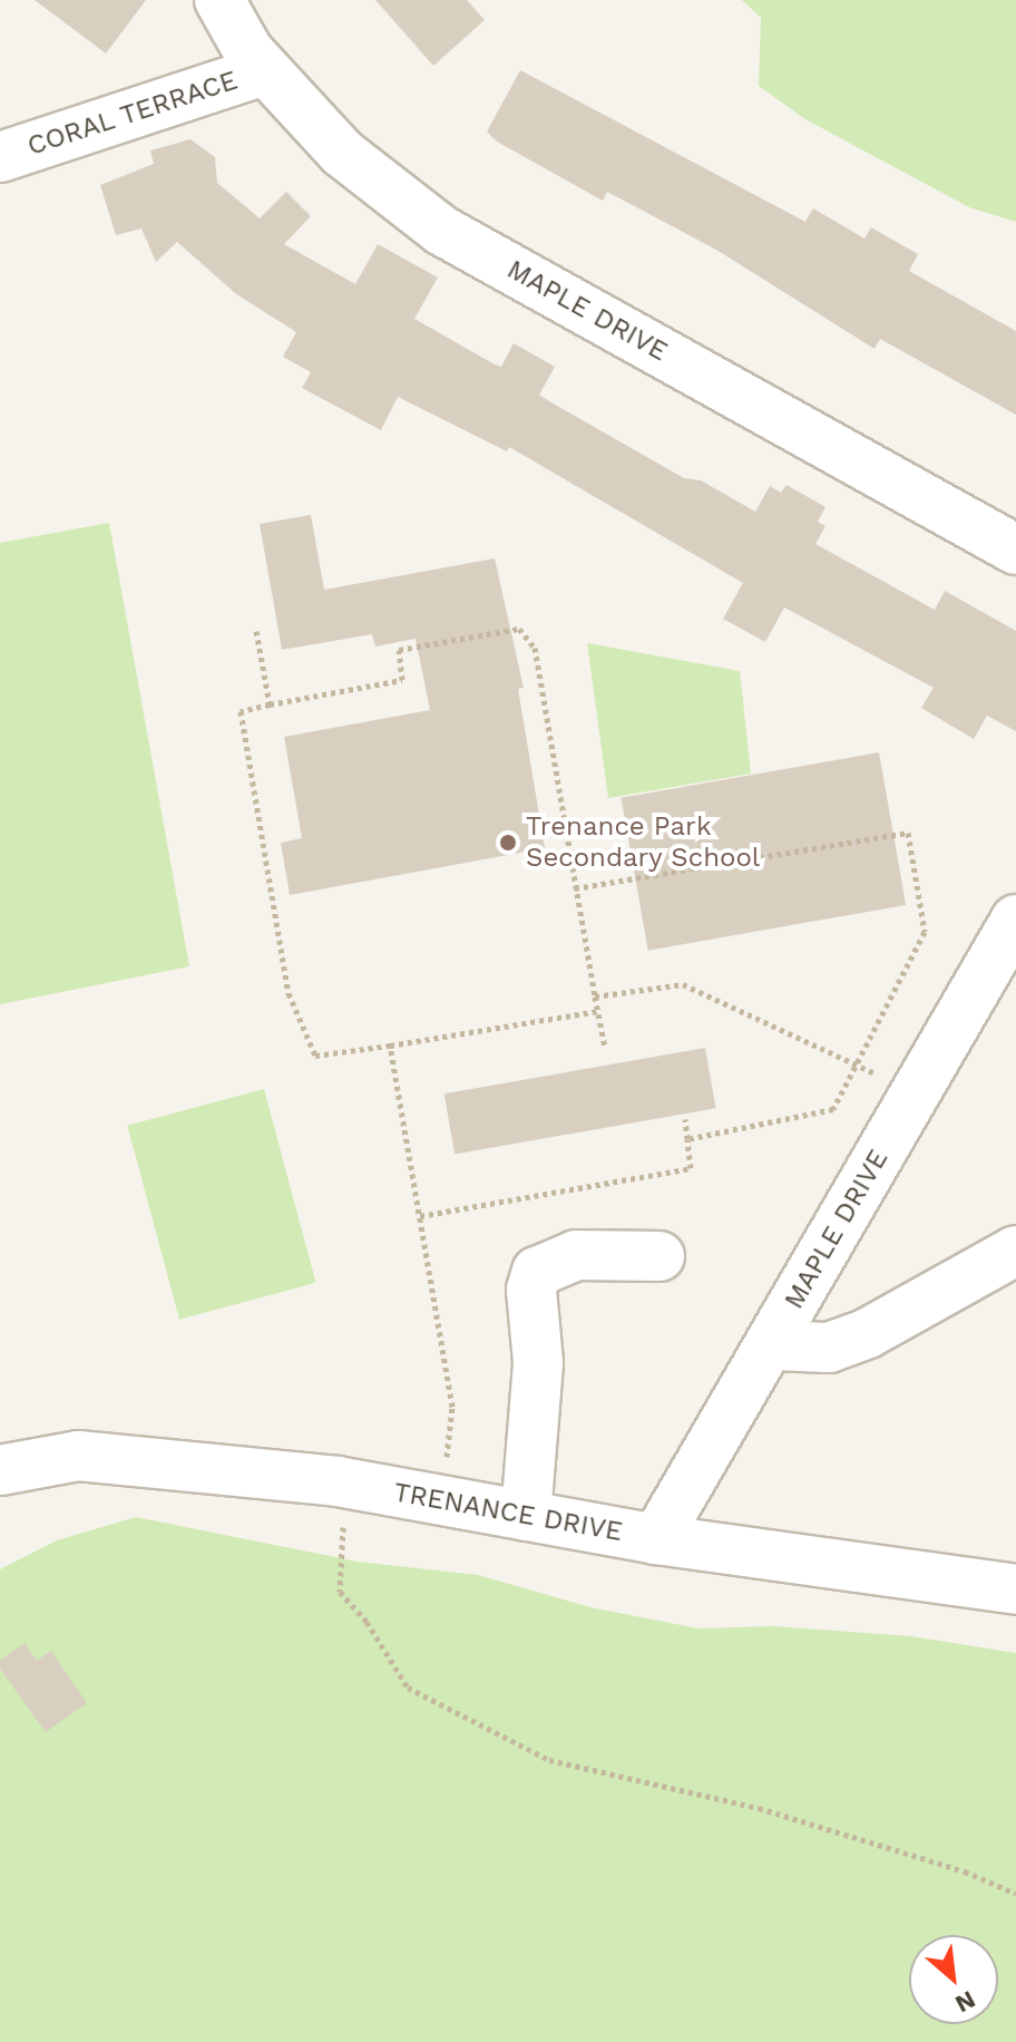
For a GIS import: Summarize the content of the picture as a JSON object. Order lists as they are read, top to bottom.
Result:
{
  "streets": {
    "street": ["CORAL TERRACE", "MAPLE DRIVE", "TRENANCE DRIVE"]
  },
  "crossings": [
    ["CORAL TERRACE", "MAPLE DRIVE"],
    ["MAPLE DRIVE", "TRENANCE DRIVE"]
  ],
  "places": ["Trenance Park Secondary School"],
  "north": "bottom right"
}
